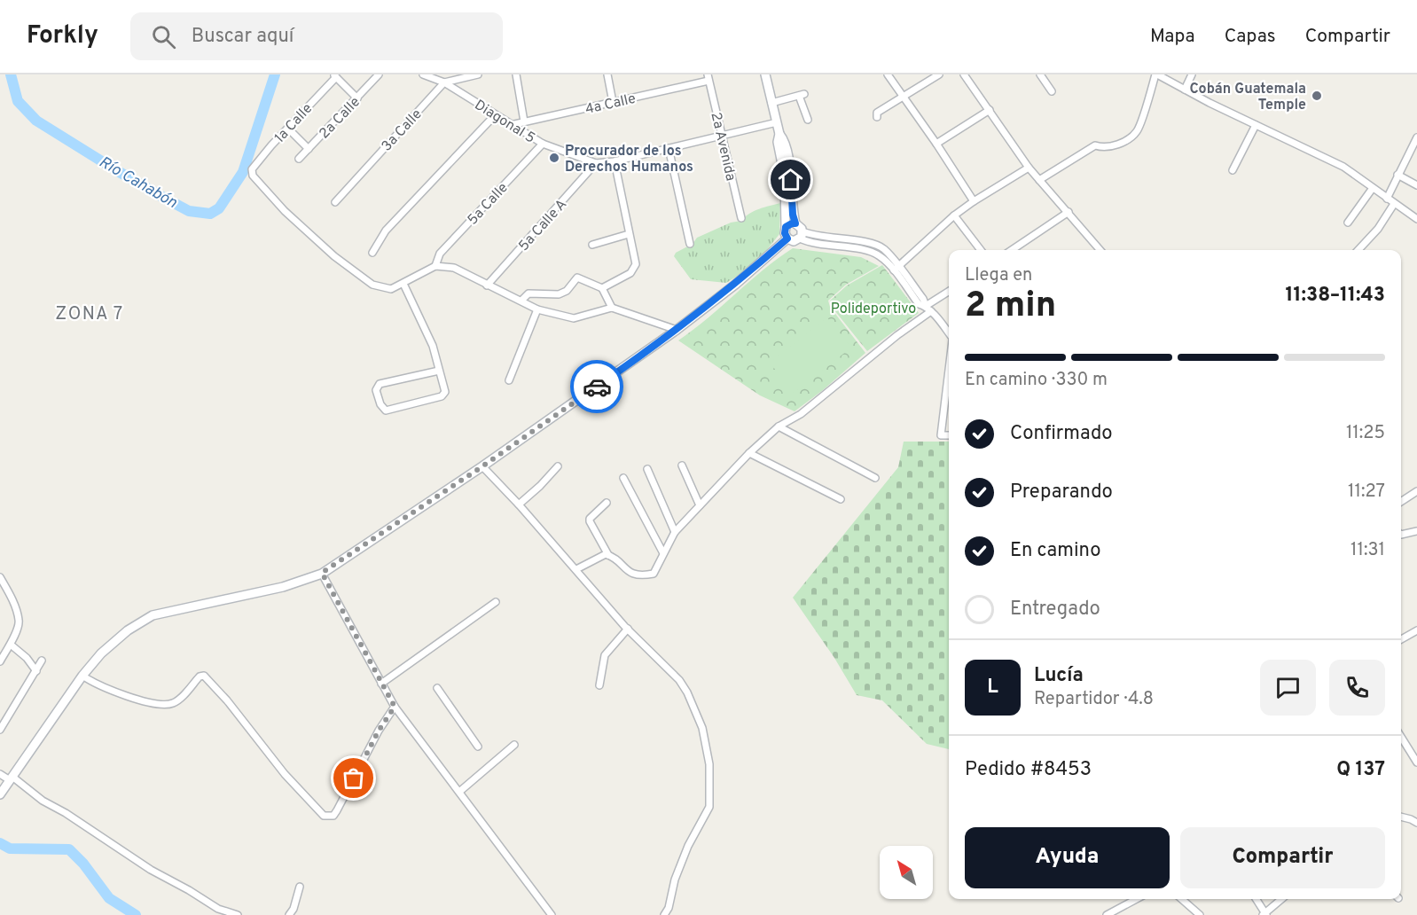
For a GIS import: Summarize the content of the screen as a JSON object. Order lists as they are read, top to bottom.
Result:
{
  "streets": {
    "street": [
      "4a Calle",
      "2a Calle",
      "Diagonal 5",
      "1a Calle",
      "3a Calle",
      "2a Avenida",
      "5a Calle",
      "5a Calle A"
    ]
  },
  "crossings": [
    ["4a Calle", "Diagonal 5"],
    ["4a Calle", "2a Avenida"],
    ["Diagonal 5", "3a Calle"],
    ["Diagonal 5", "2a Avenida"],
    ["Diagonal 5", "5a Calle"],
    ["Diagonal 5", "5a Calle A"]
  ],
  "districts": ["ZONA 7"],
  "water": ["Río Cahabón"],
  "parks": ["Polideportivo"],
  "places": ["Cobán Guatemala Temple", "Procurador de los Derechos Humanos"],
  "north": "top left",
  "page": {
    "header": "Forkly",
    "search": "Buscar aquí",
    "nav": ["Mapa", "Capas", "Compartir"],
    "heading": ["2 min", "Llega en", "11:38–11:43"],
    "panel": [
      "Lucía",
      "Repartidor · 4.8",
      "Pedido #8453",
      "Q 137"
    ],
    "bar": "En camino · 330 m",
    "list": [
      ["Confirmado", "11:25"],
      ["Preparando", "11:27"],
      ["En camino", "11:31"],
      "Entregado"
    ],
    "round": "L",
    "buttons": ["Ayuda", "Compartir"]
  }
}
